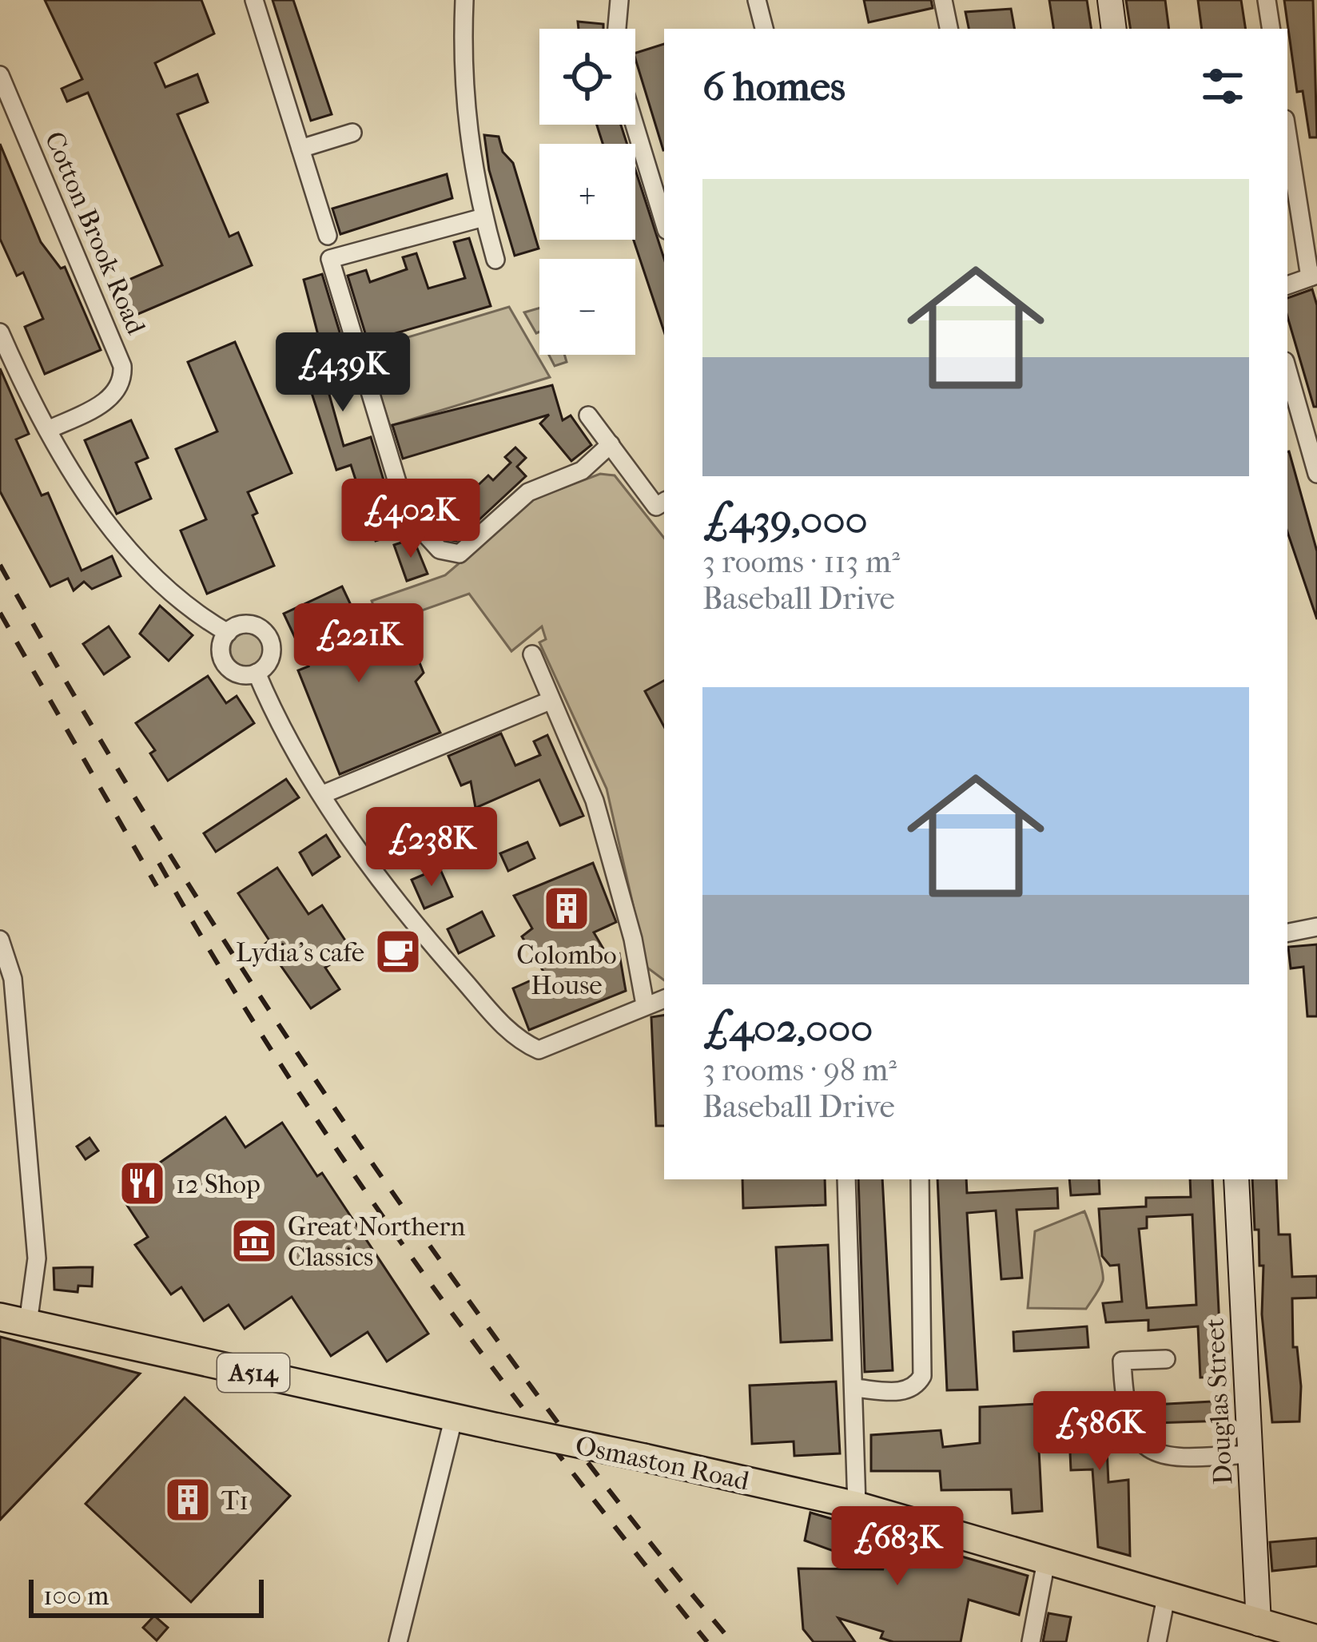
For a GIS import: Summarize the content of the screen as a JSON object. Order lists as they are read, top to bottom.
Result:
{
  "streets": {
    "main road": ["A514", "Osmaston Road"],
    "street": ["Cotton Brook Road", "Douglas Street"]
  },
  "crossings": [
    ["Douglas Street", "Osmaston Road"]
  ],
  "places": {
    "building": ["Colombo House", "T1"],
    "cafe": ["Lydia's cafe"],
    "restaurant": ["12 Shop"],
    "museum": ["Great Northern Classics"]
  },
  "scale_bar": "100 m",
  "page": {
    "map_buttons": ["+", "−"],
    "heading": "6 homes",
    "list": [
      {
        "name": "£439,000",
        "note": "3 rooms · 113 m² · Baseball Drive"
      },
      {
        "name": "£402,000",
        "note": "3 rooms · 98 m² · Baseball Drive"
      }
    ],
    "price": [
      "£439K",
      "£402K",
      "£221K",
      "£238K",
      "£586K",
      "£683K"
    ],
    "scale": "100 m"
  }
}
